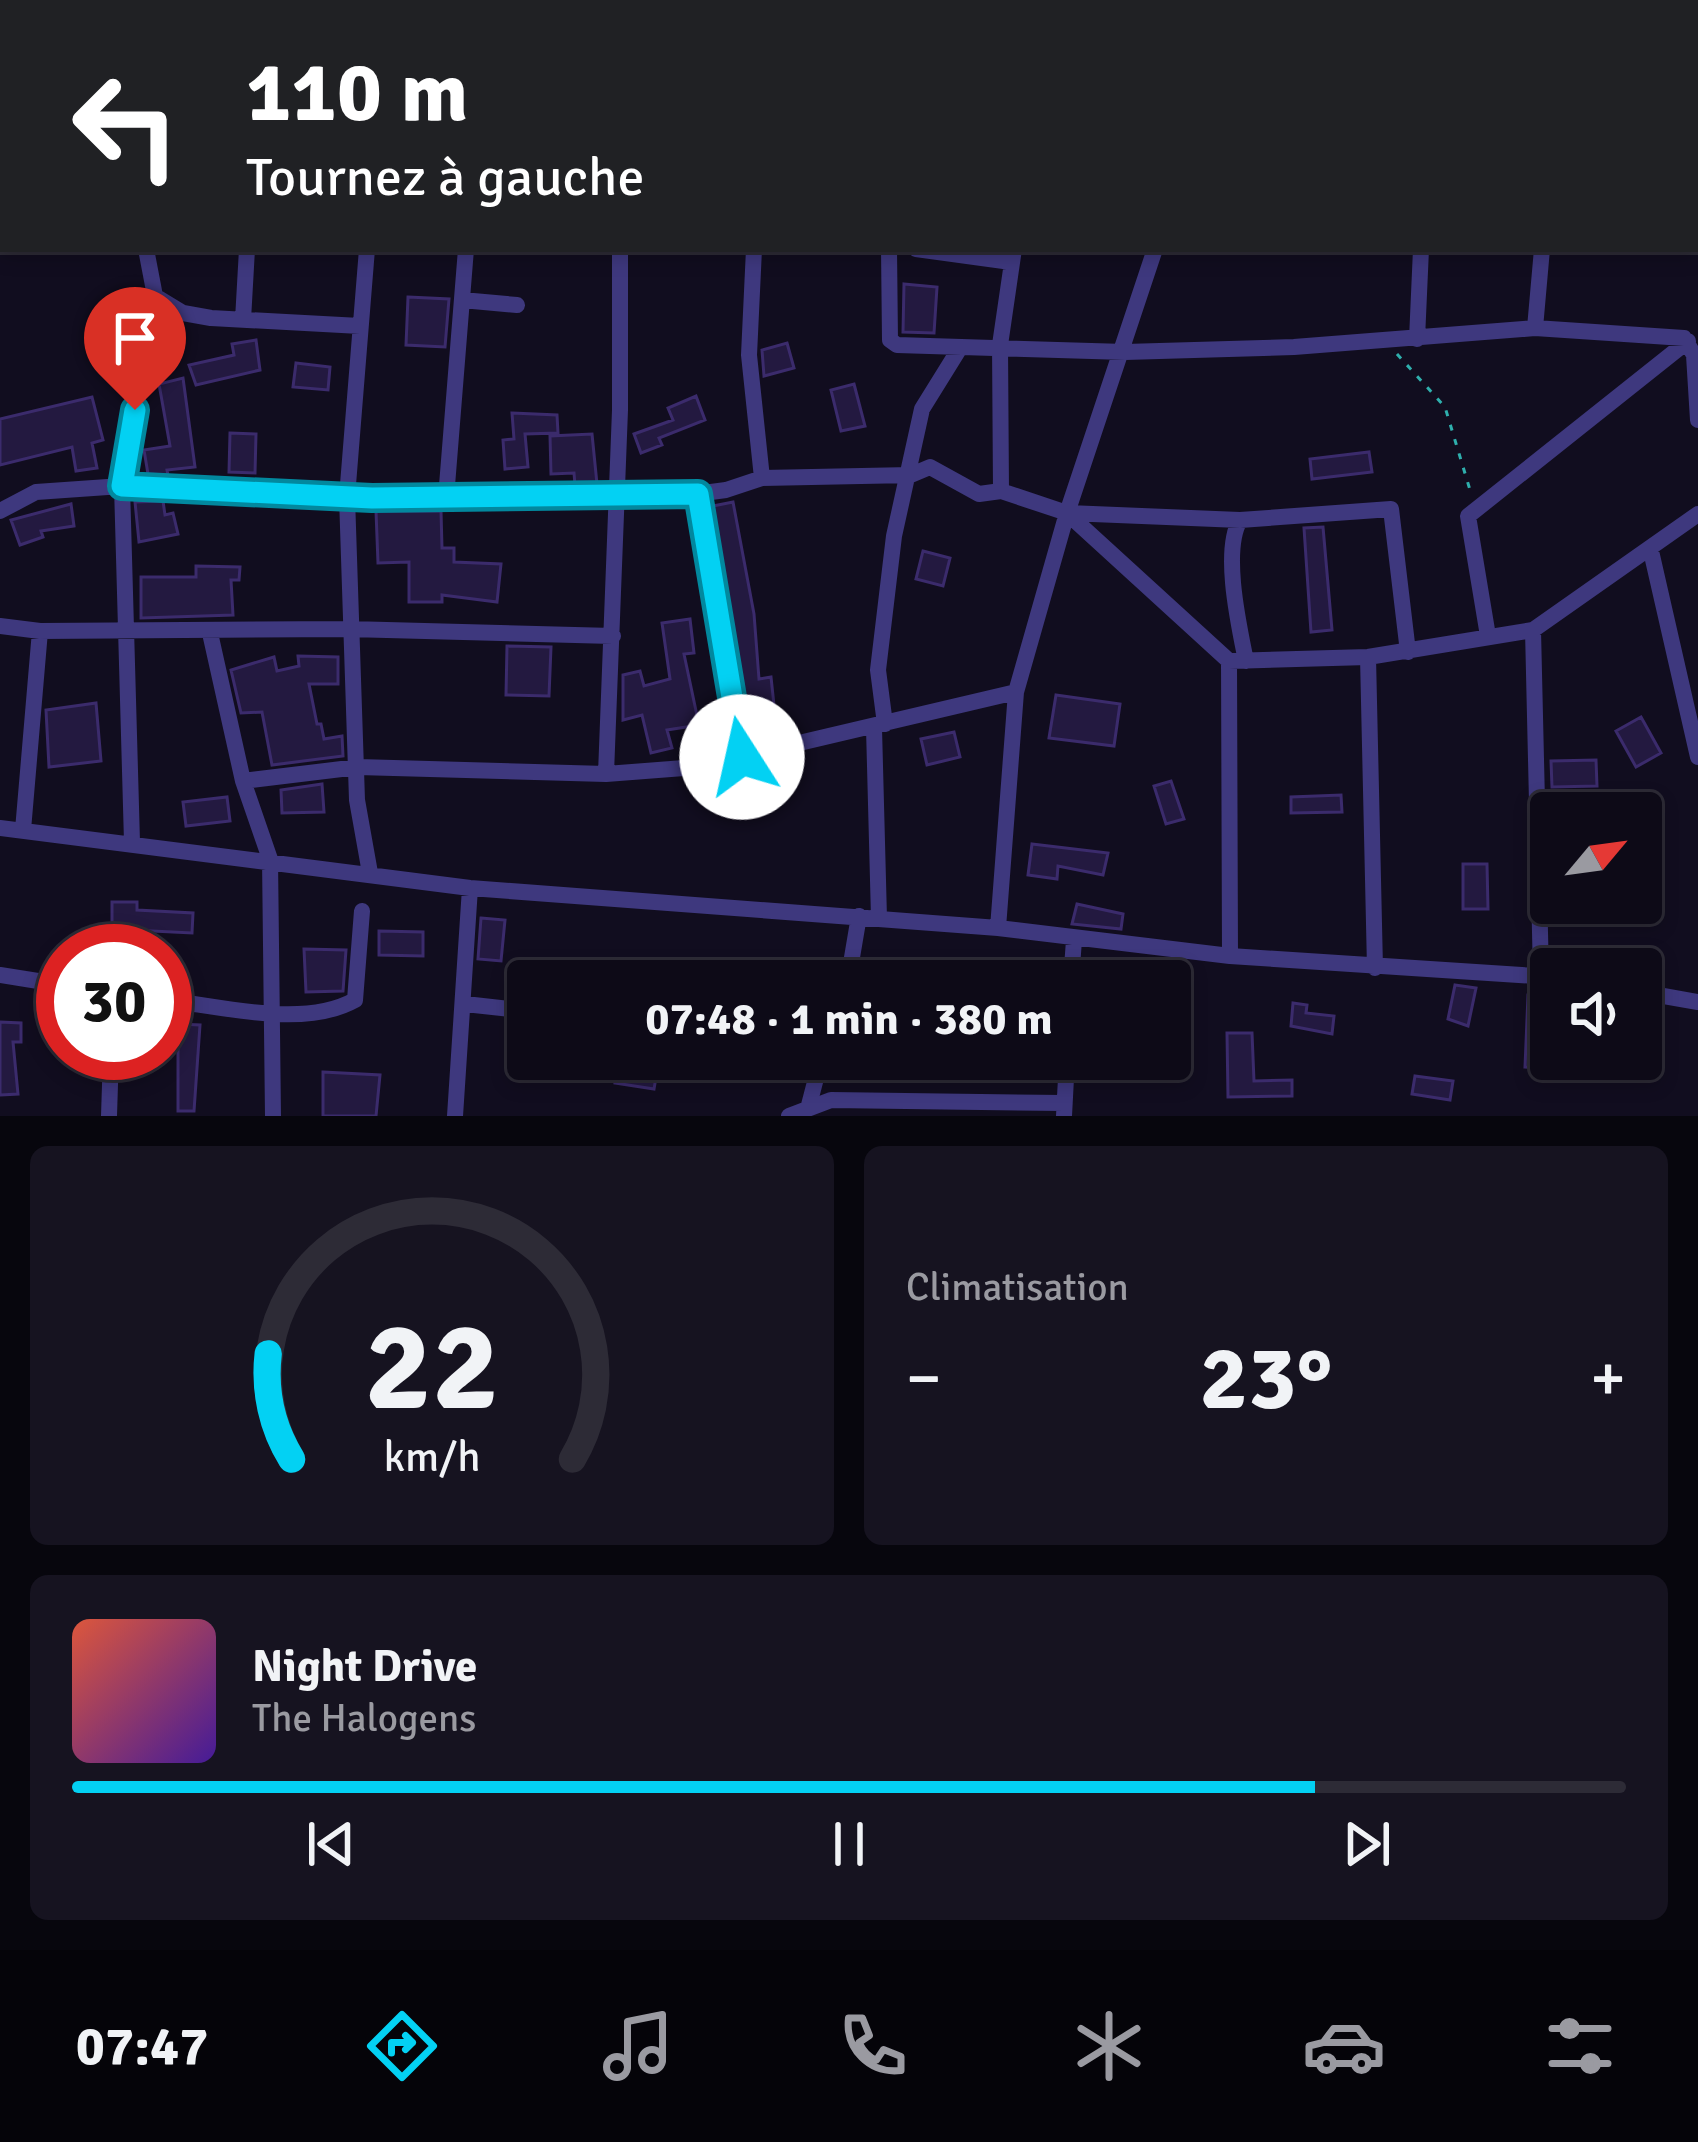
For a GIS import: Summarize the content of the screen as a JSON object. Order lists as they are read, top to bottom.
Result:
{
  "north": "top right",
  "page": {
    "turn": ["110 m", "Tournez à gauche"],
    "limit": "30",
    "trip": "07:48 · 1 min · 380 m",
    "tile": "Climatisation",
    "heat": ["−", "23°", "+"],
    "song": ["Night Drive", "The Halogens"],
    "tabs": "07:47",
    "gauge": ["22", "km/h"]
  }
}
